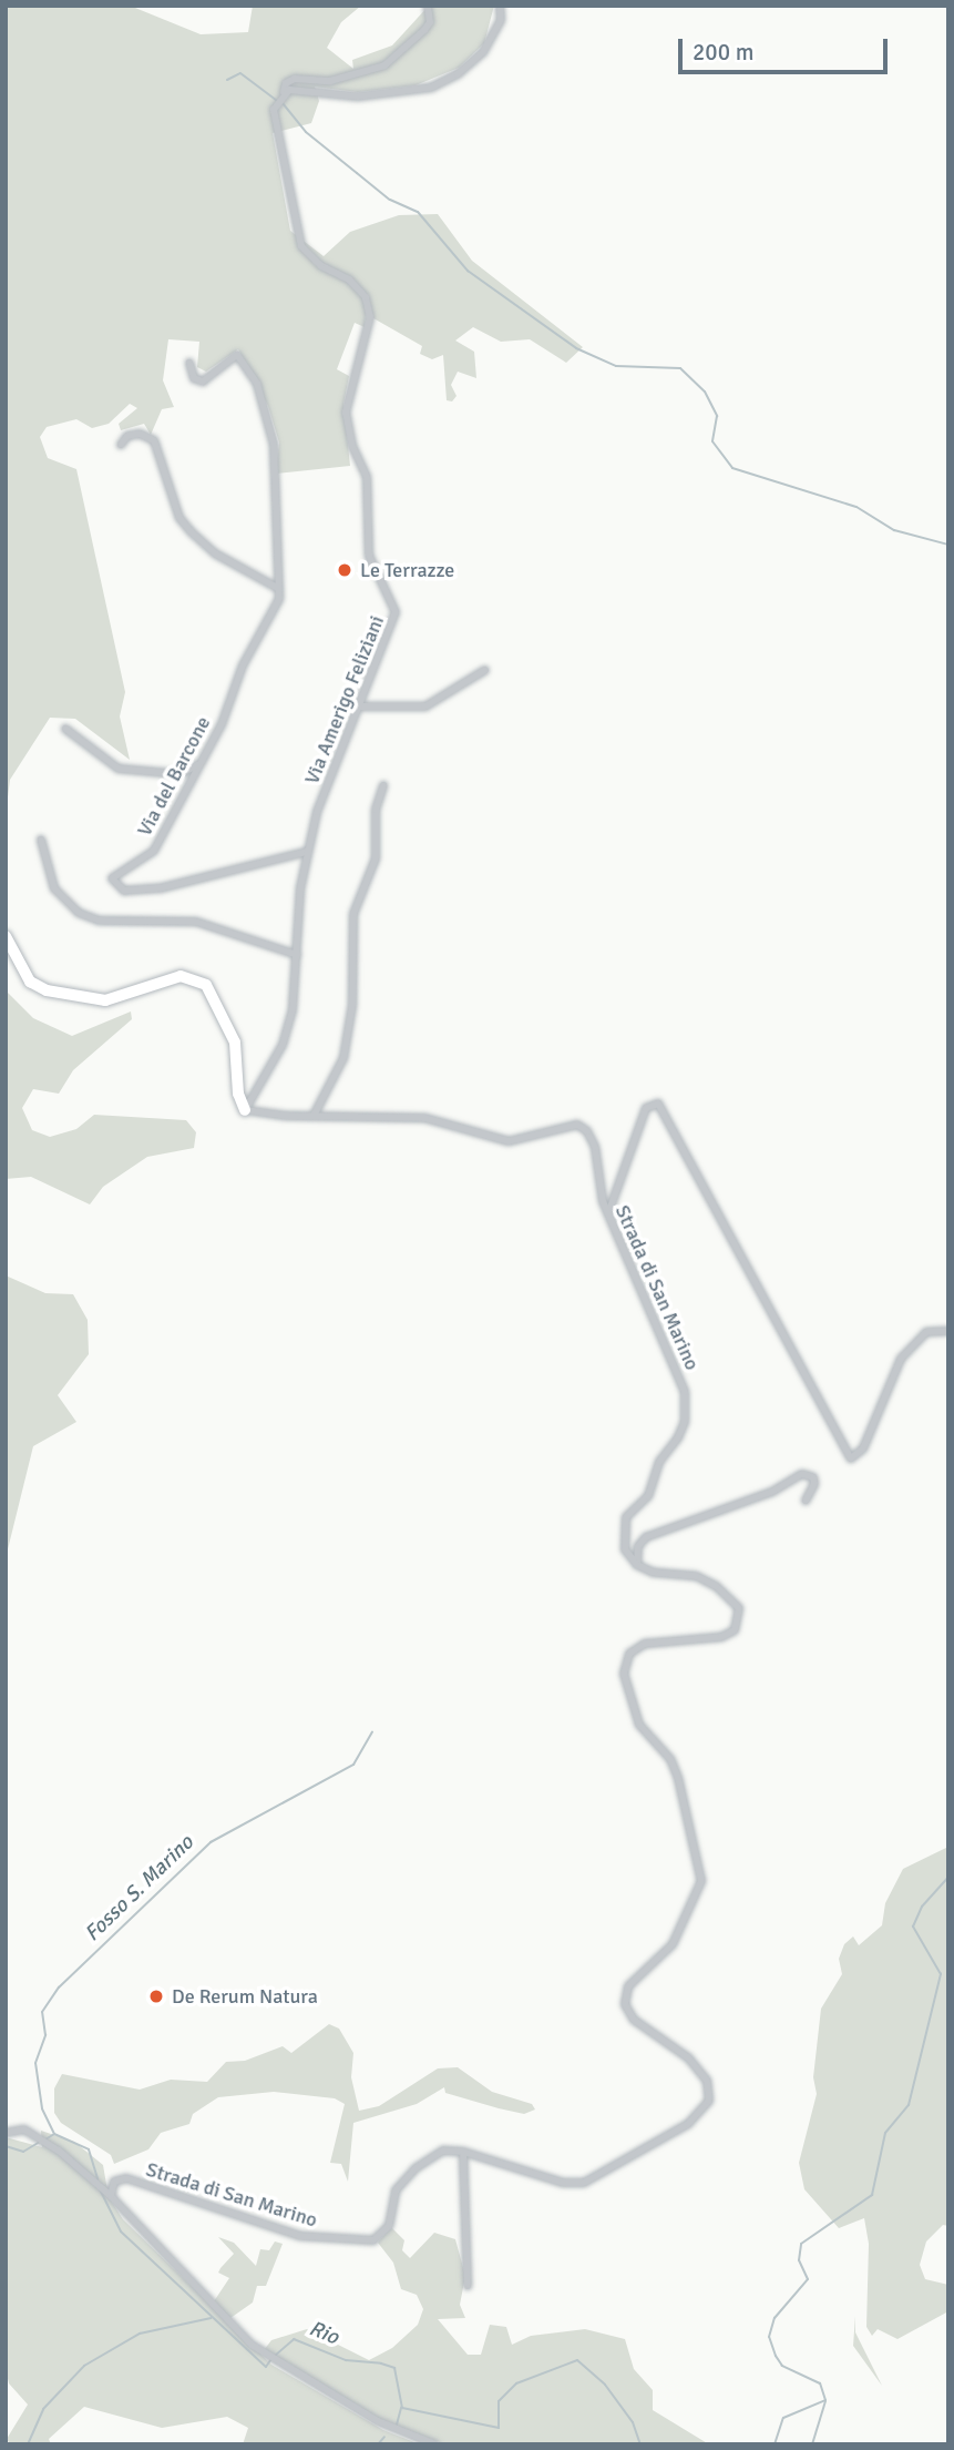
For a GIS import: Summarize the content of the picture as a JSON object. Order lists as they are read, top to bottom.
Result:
{
  "streets": {
    "street": ["Via Amerigo Feliziani", "Via del Barcone", "Strada di San Marino"]
  },
  "crossings": [
    ["Via Amerigo Feliziani", "Via del Barcone"],
    ["Via Amerigo Feliziani", "Strada di San Marino"]
  ],
  "water": ["Fosso S. Marino", "Rio"],
  "places": ["Le Terrazze", "De Rerum Natura"],
  "scale_bar": "200 m"
}
